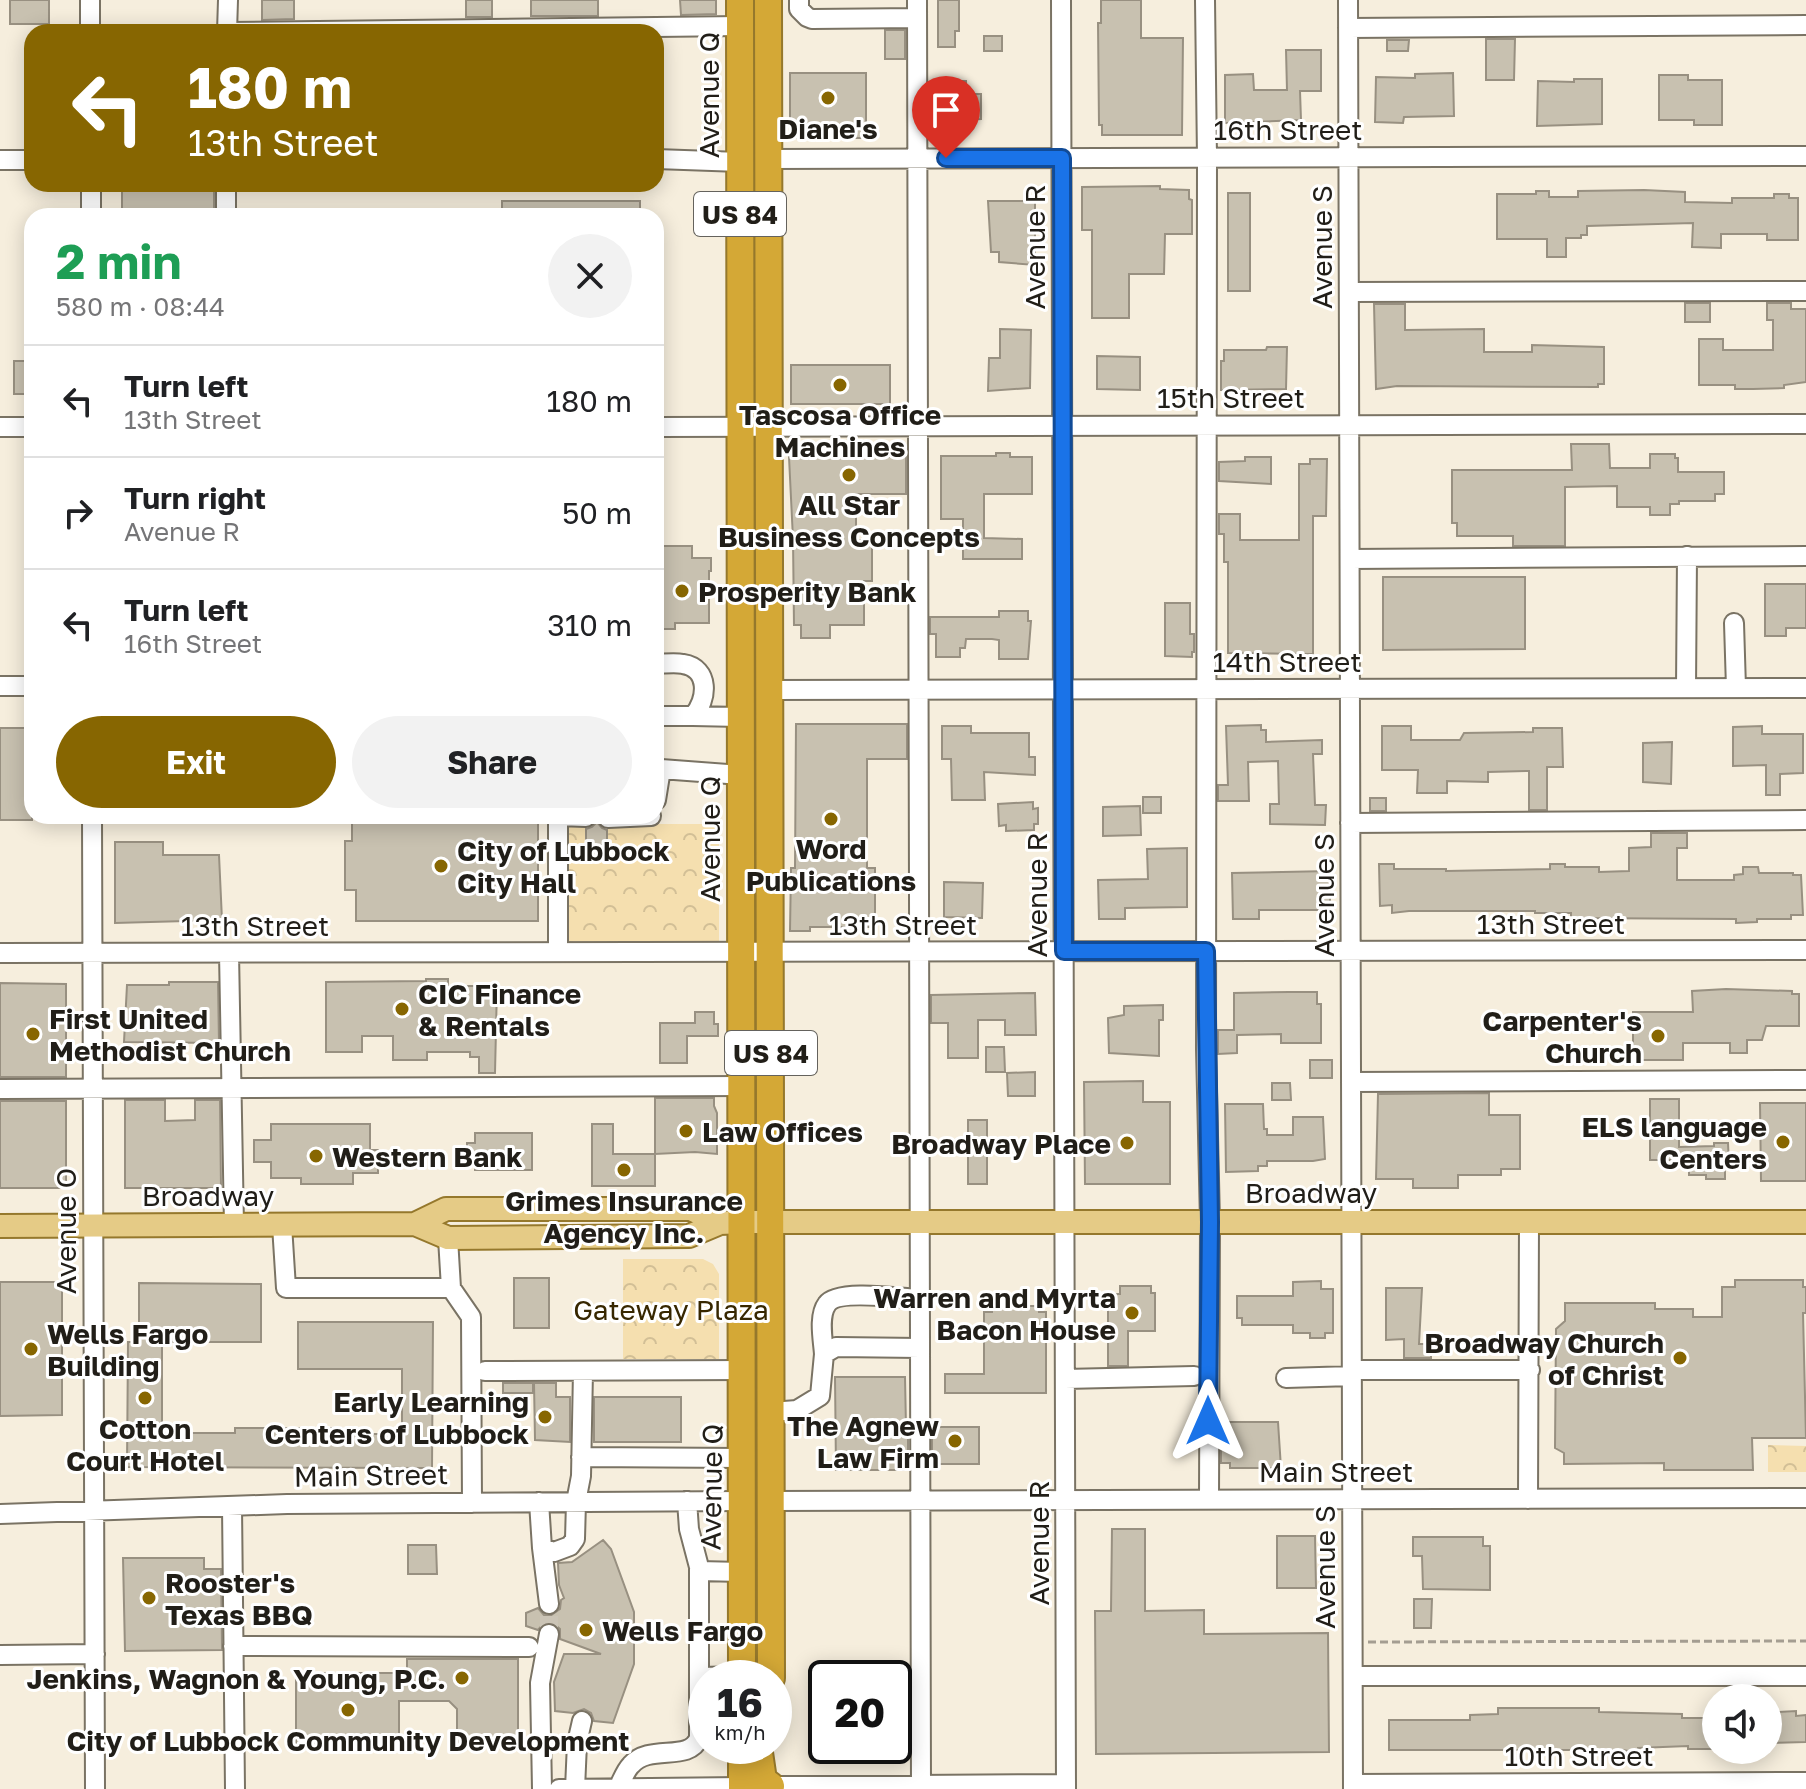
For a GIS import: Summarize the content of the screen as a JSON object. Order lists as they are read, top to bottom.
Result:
{
  "streets": {
    "highway": ["Avenue Q", "US 84"],
    "main road": ["Broadway"],
    "street": [
      "16th Street",
      "Avenue R",
      "Avenue S",
      "15th Street",
      "14th Street",
      "13th Street",
      "Avenue O",
      "Main Street",
      "10th Street"
    ]
  },
  "crossings": [
    ["Avenue Q", "16th Street"],
    ["Avenue Q", "15th Street"],
    ["Avenue Q", "14th Street"],
    ["Avenue Q", "13th Street"],
    ["Avenue Q", "Broadway"],
    ["Avenue Q", "Main Street"],
    ["16th Street", "Avenue R"],
    ["16th Street", "Avenue S"],
    ["Avenue R", "15th Street"],
    ["Avenue R", "14th Street"],
    ["Avenue R", "13th Street"],
    ["Avenue R", "Broadway"],
    ["Avenue R", "Main Street"],
    ["Avenue S", "15th Street"],
    ["Avenue S", "14th Street"],
    ["Avenue S", "13th Street"],
    ["Avenue S", "Broadway"],
    ["Avenue S", "Main Street"],
    ["Avenue S", "10th Street"],
    ["13th Street", "Avenue O"],
    ["Broadway", "Avenue O"],
    ["Avenue O", "Main Street"]
  ],
  "parks": ["Gateway Plaza"],
  "places": [
    "Diane's",
    "Tascosa Office Machines",
    "All Star Business Concepts",
    "Prosperity Bank",
    "Word Publications",
    "City of Lubbock City Hall",
    "CIC Finance & Rentals",
    "First United Methodist Church",
    "Carpenter's Church",
    "Law Offices",
    "ELS language Centers",
    "Broadway Place",
    "Western Bank",
    "Grimes Insurance Agency Inc.",
    "Warren and Myrta Bacon House",
    "Wells Fargo Building",
    "Broadway Church of Christ",
    "Cotton Court Hotel",
    "Early Learning Centers of Lubbock",
    "The Agnew Law Firm",
    "Rooster's Texas BBQ",
    "Wells Fargo",
    "Jenkins, Wagnon & Young, P.C.",
    "City of Lubbock Community Development"
  ],
  "page": {
    "turn": ["180 m", "13th Street"],
    "heading": ["2 min", "580 m · 08:44"],
    "list": [
      {
        "name": "Turn left",
        "note": "13th Street",
        "value": "180 m"
      },
      {
        "name": "Turn right",
        "note": "Avenue R",
        "value": "50 m"
      },
      {
        "name": "Turn left",
        "note": "16th Street",
        "value": "310 m"
      }
    ],
    "buttons": ["Exit", "Share"],
    "speed": "16 km/h",
    "limit": "20"
  }
}
